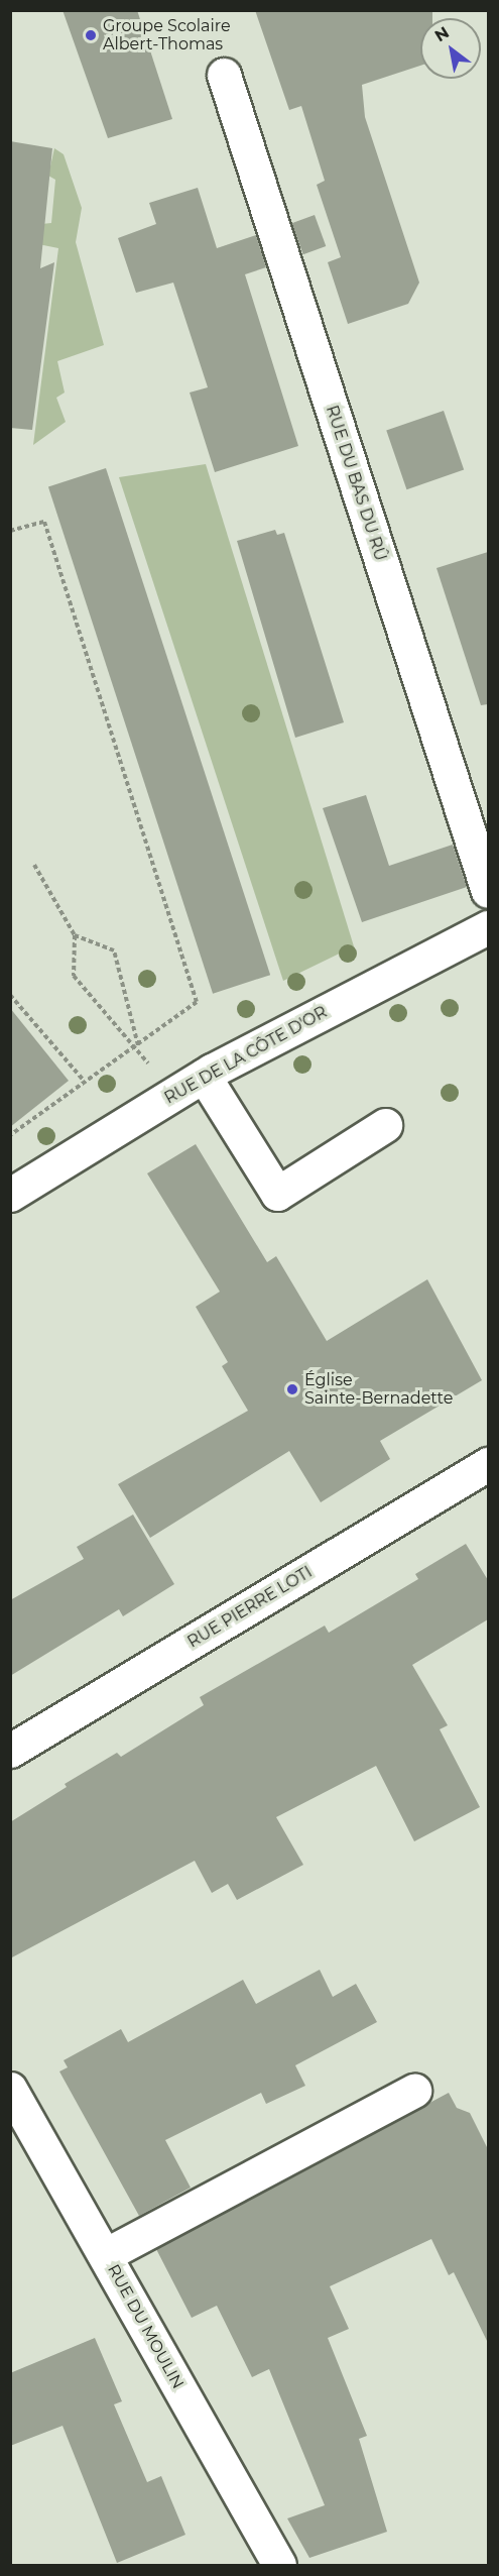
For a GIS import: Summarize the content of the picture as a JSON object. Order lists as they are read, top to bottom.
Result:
{
  "streets": {
    "street": [
      "RUE DU BAS DU RÛ",
      "RUE DE LA CÔTE D'OR",
      "RUE PIERRE LOTI",
      "RUE DU MOULIN"
    ]
  },
  "places": ["Groupe Scolaire Albert-Thomas", "Église Sainte-Bernadette"],
  "north": "top left"
}
